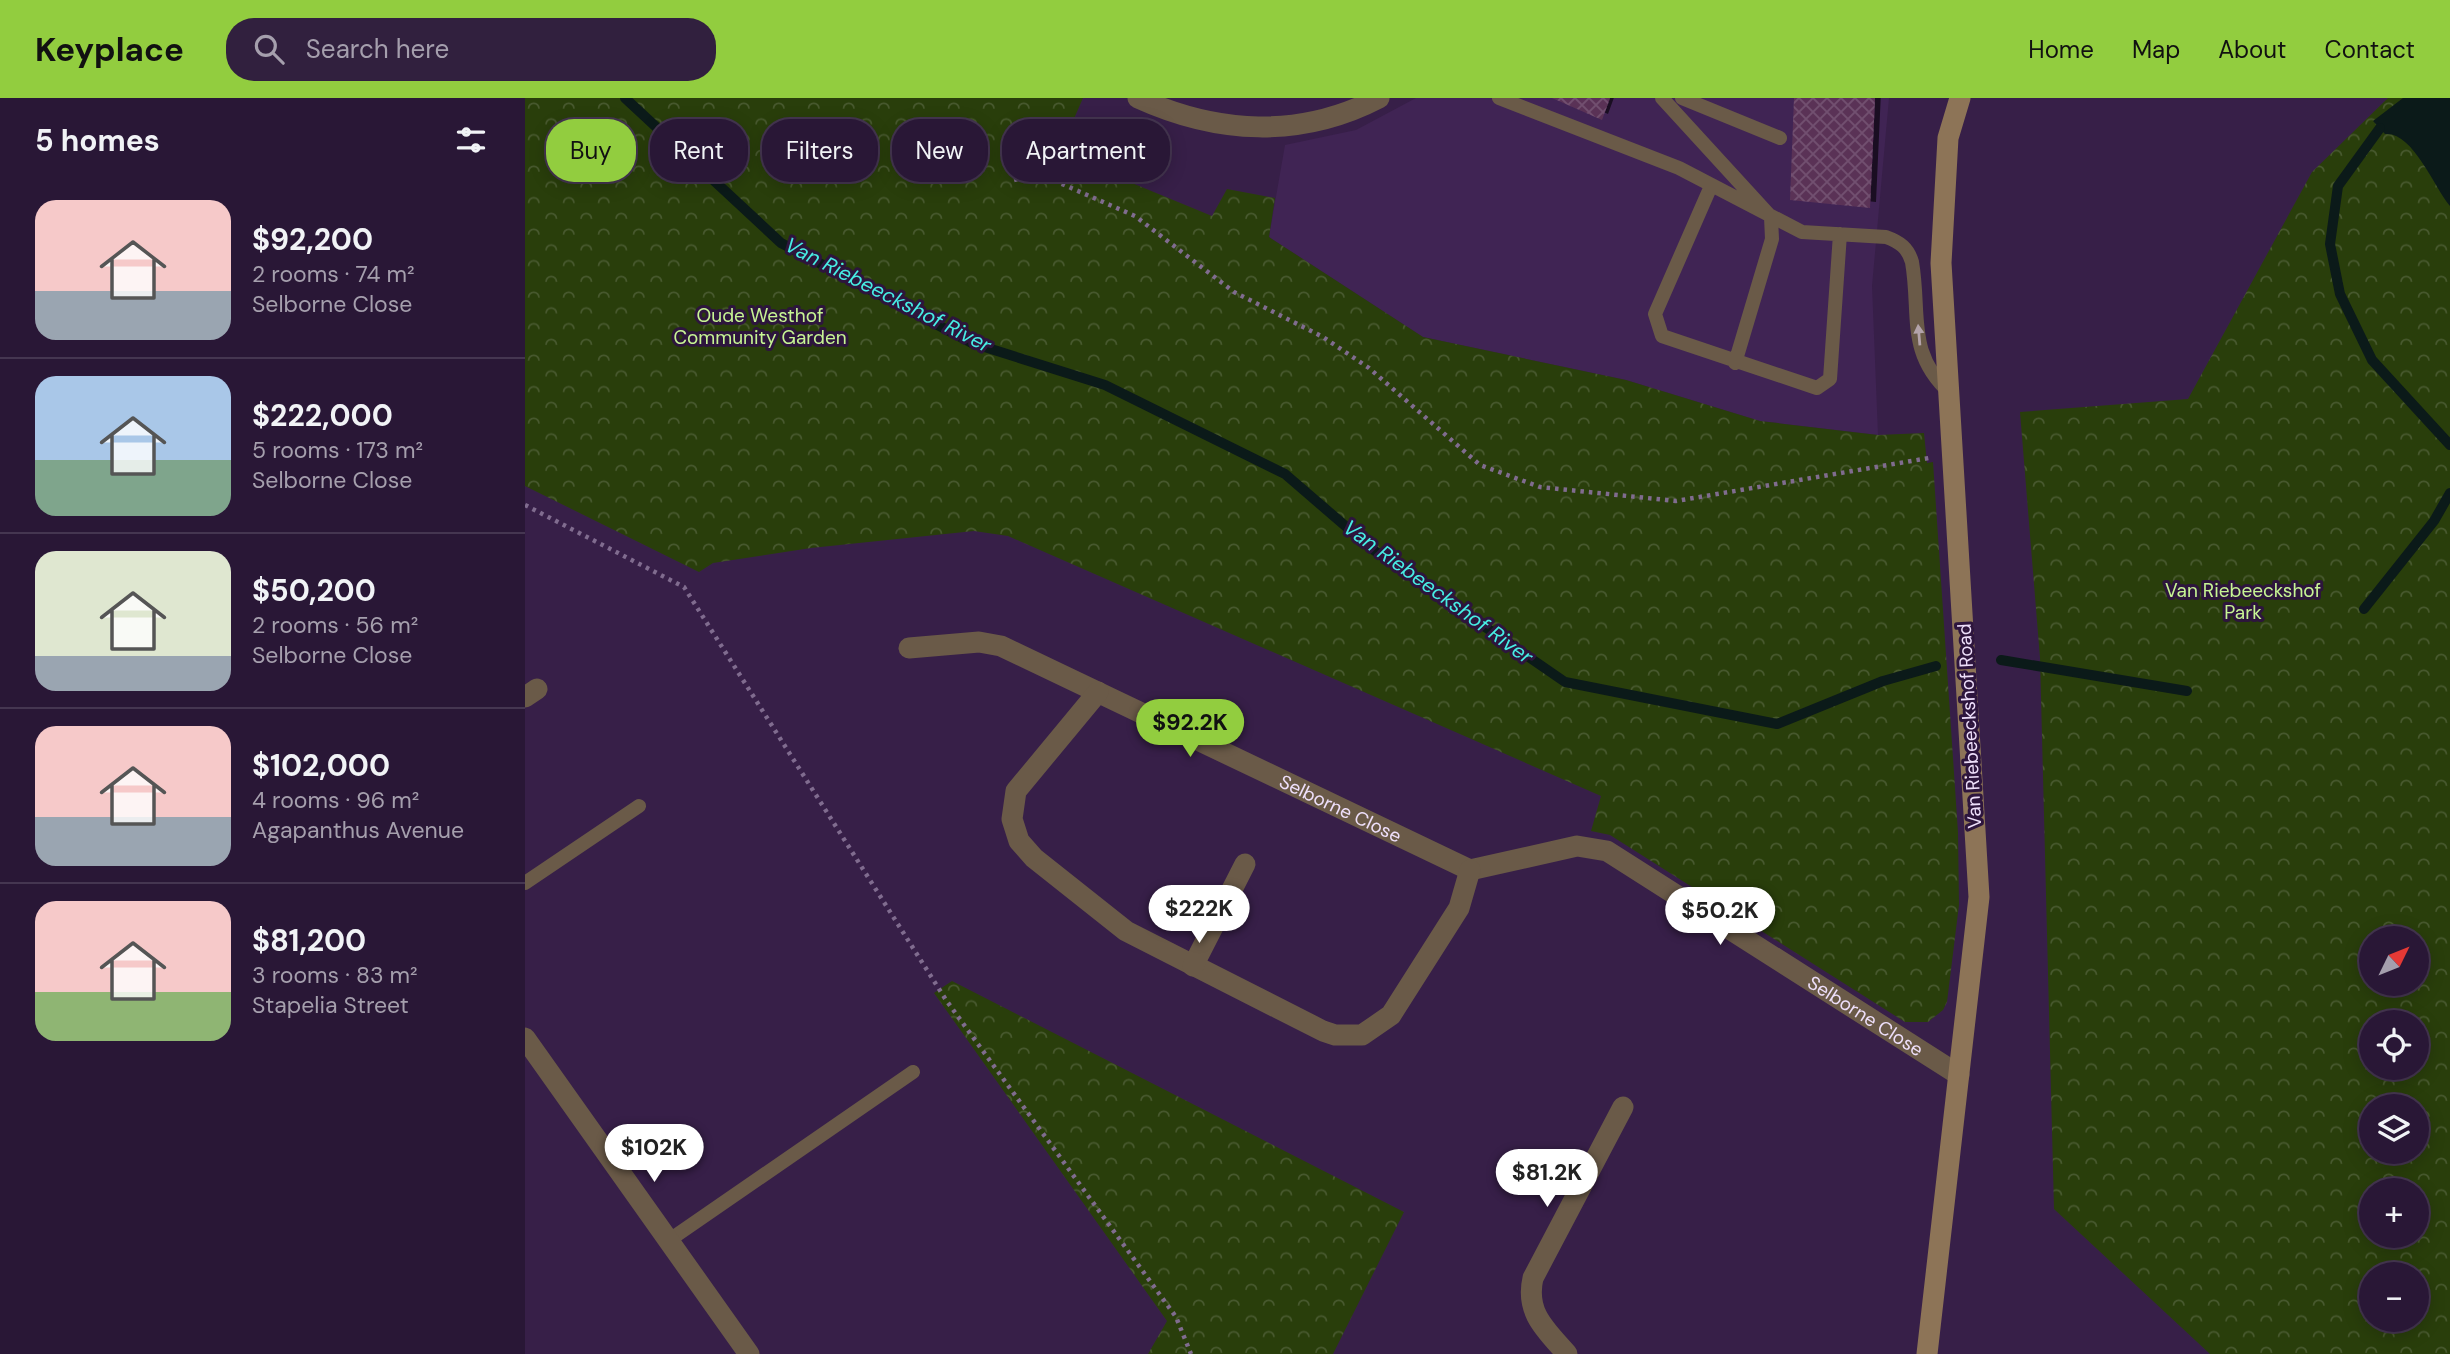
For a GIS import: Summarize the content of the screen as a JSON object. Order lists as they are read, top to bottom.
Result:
{
  "streets": {
    "street": ["Van Riebeeckshof Road", "Selborne Close"]
  },
  "crossings": [
    ["Van Riebeeckshof Road", "Selborne Close"]
  ],
  "water": ["Van Riebeeckshof River"],
  "parks": ["Oude Westhof Community Garden", "Van Riebeeckshof Park"],
  "north": "top right",
  "page": {
    "header": "Keyplace",
    "search": "Search here",
    "nav": [
      "Home",
      "Map",
      "About",
      "Contact"
    ],
    "heading": "5 homes",
    "chip": [
      "Buy",
      "Rent",
      "Filters",
      "New",
      "Apartment"
    ],
    "list": [
      {
        "name": "$92,200",
        "note": "2 rooms · 74 m² · Selborne Close"
      },
      {
        "name": "$222,000",
        "note": "5 rooms · 173 m² · Selborne Close"
      },
      {
        "name": "$50,200",
        "note": "2 rooms · 56 m² · Selborne Close"
      },
      {
        "name": "$102,000",
        "note": "4 rooms · 96 m² · Agapanthus Avenue"
      },
      {
        "name": "$81,200",
        "note": "3 rooms · 83 m² · Stapelia Street"
      }
    ],
    "price": [
      "$92.2K",
      "$222K",
      "$50.2K",
      "$102K",
      "$81.2K"
    ],
    "map_buttons": ["+", "−"]
  }
}
